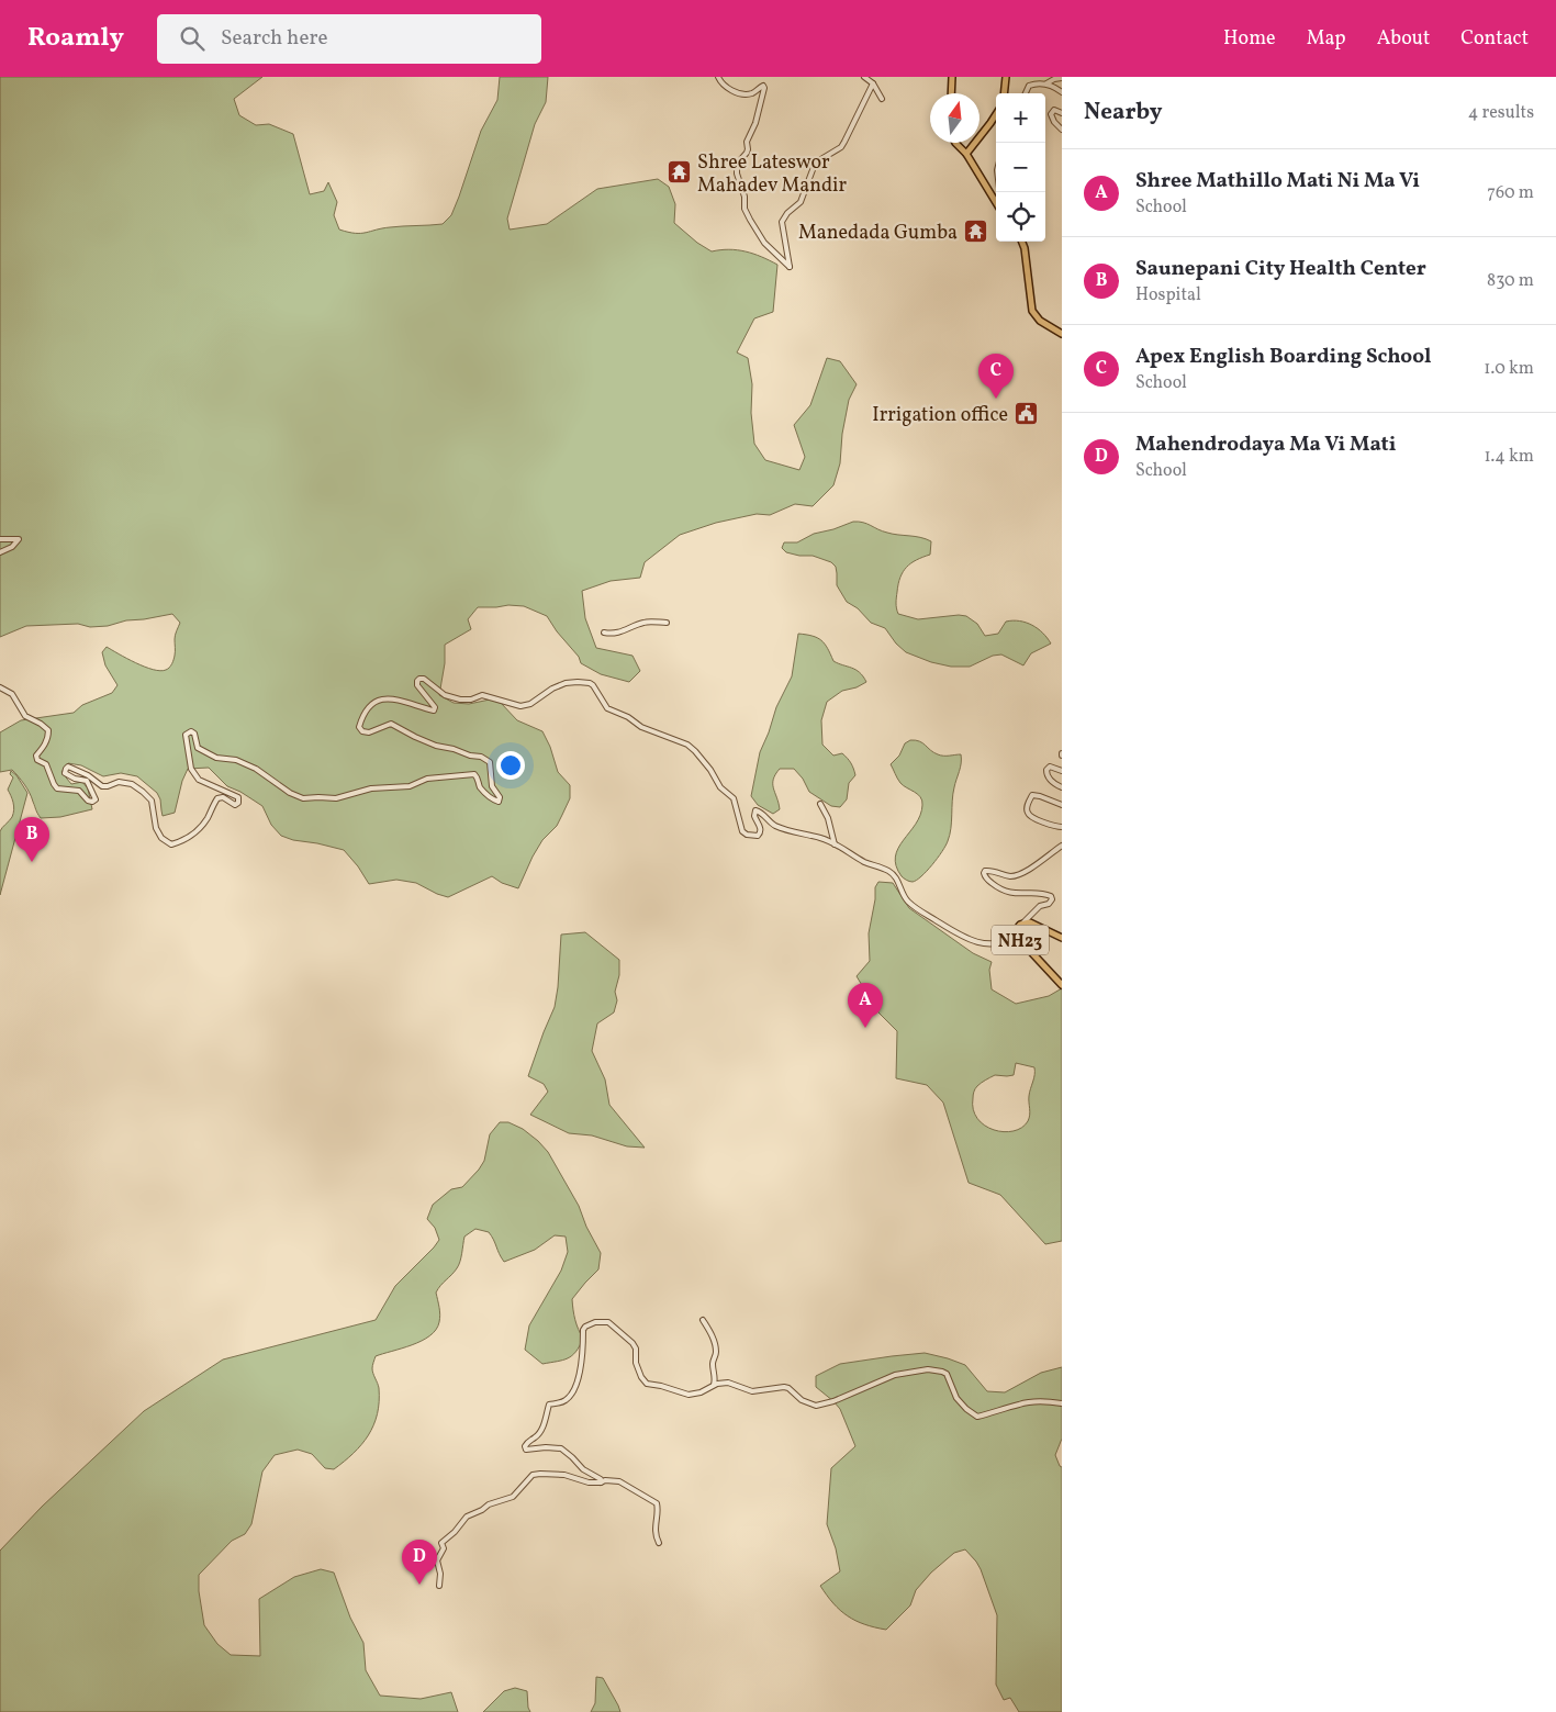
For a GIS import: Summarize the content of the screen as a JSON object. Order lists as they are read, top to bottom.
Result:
{
  "streets": {
    "main road": ["NH23"]
  },
  "places": {
    "temple": ["Shree Lateswor Mahadev Mandir", "Manedada Gumba"],
    "public building": ["Irrigation office"]
  },
  "north": "top",
  "page": {
    "header": "Roamly",
    "search": "Search here",
    "nav": [
      "Home",
      "Map",
      "About",
      "Contact"
    ],
    "heading": ["Nearby", "4 results"],
    "map_buttons": ["+", "−"],
    "list": [
      {
        "mark": "A",
        "name": "Shree Mathillo Mati Ni Ma Vi",
        "note": "School",
        "value": "760 m"
      },
      {
        "mark": "B",
        "name": "Saunepani City Health Center",
        "note": "Hospital",
        "value": "830 m"
      },
      {
        "mark": "C",
        "name": "Apex English Boarding School",
        "note": "School",
        "value": "1.0 km"
      },
      {
        "mark": "D",
        "name": "Mahendrodaya Ma Vi Mati",
        "note": "School",
        "value": "1.4 km"
      }
    ],
    "pins": [
      "C",
      "B",
      "A",
      "D"
    ]
  }
}
